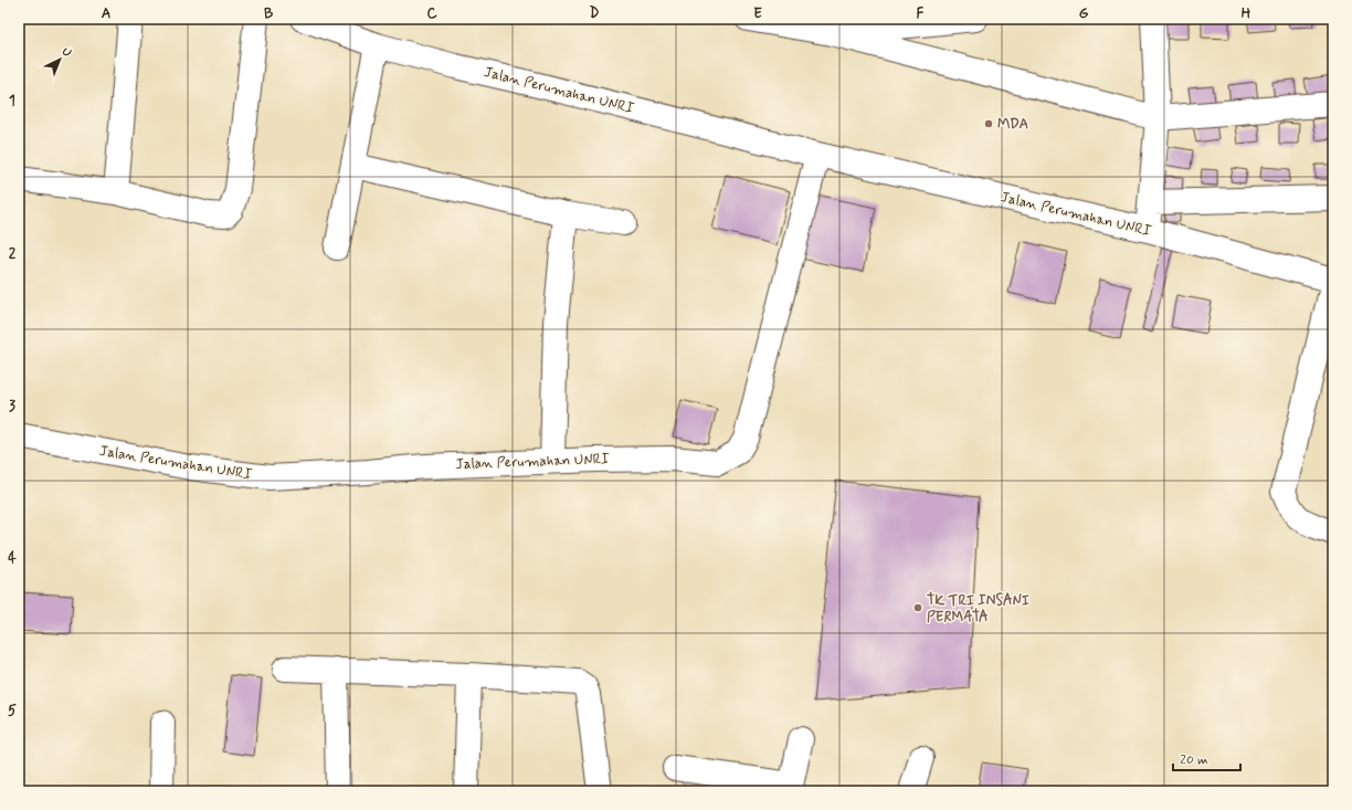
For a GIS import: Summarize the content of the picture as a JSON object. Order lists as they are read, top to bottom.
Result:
{
  "streets": {
    "street": ["Jalan Perumahan UNRI"]
  },
  "places": ["MDA", "TK TRI INSANI PERMATA"],
  "scale_bar": "20 m",
  "north": "top right",
  "grid": {
    "columns": [
      "A",
      "B",
      "C",
      "D",
      "E",
      "F",
      "G",
      "H"
    ],
    "rows": [
      "1",
      "2",
      "3",
      "4",
      "5"
    ]
  }
}
